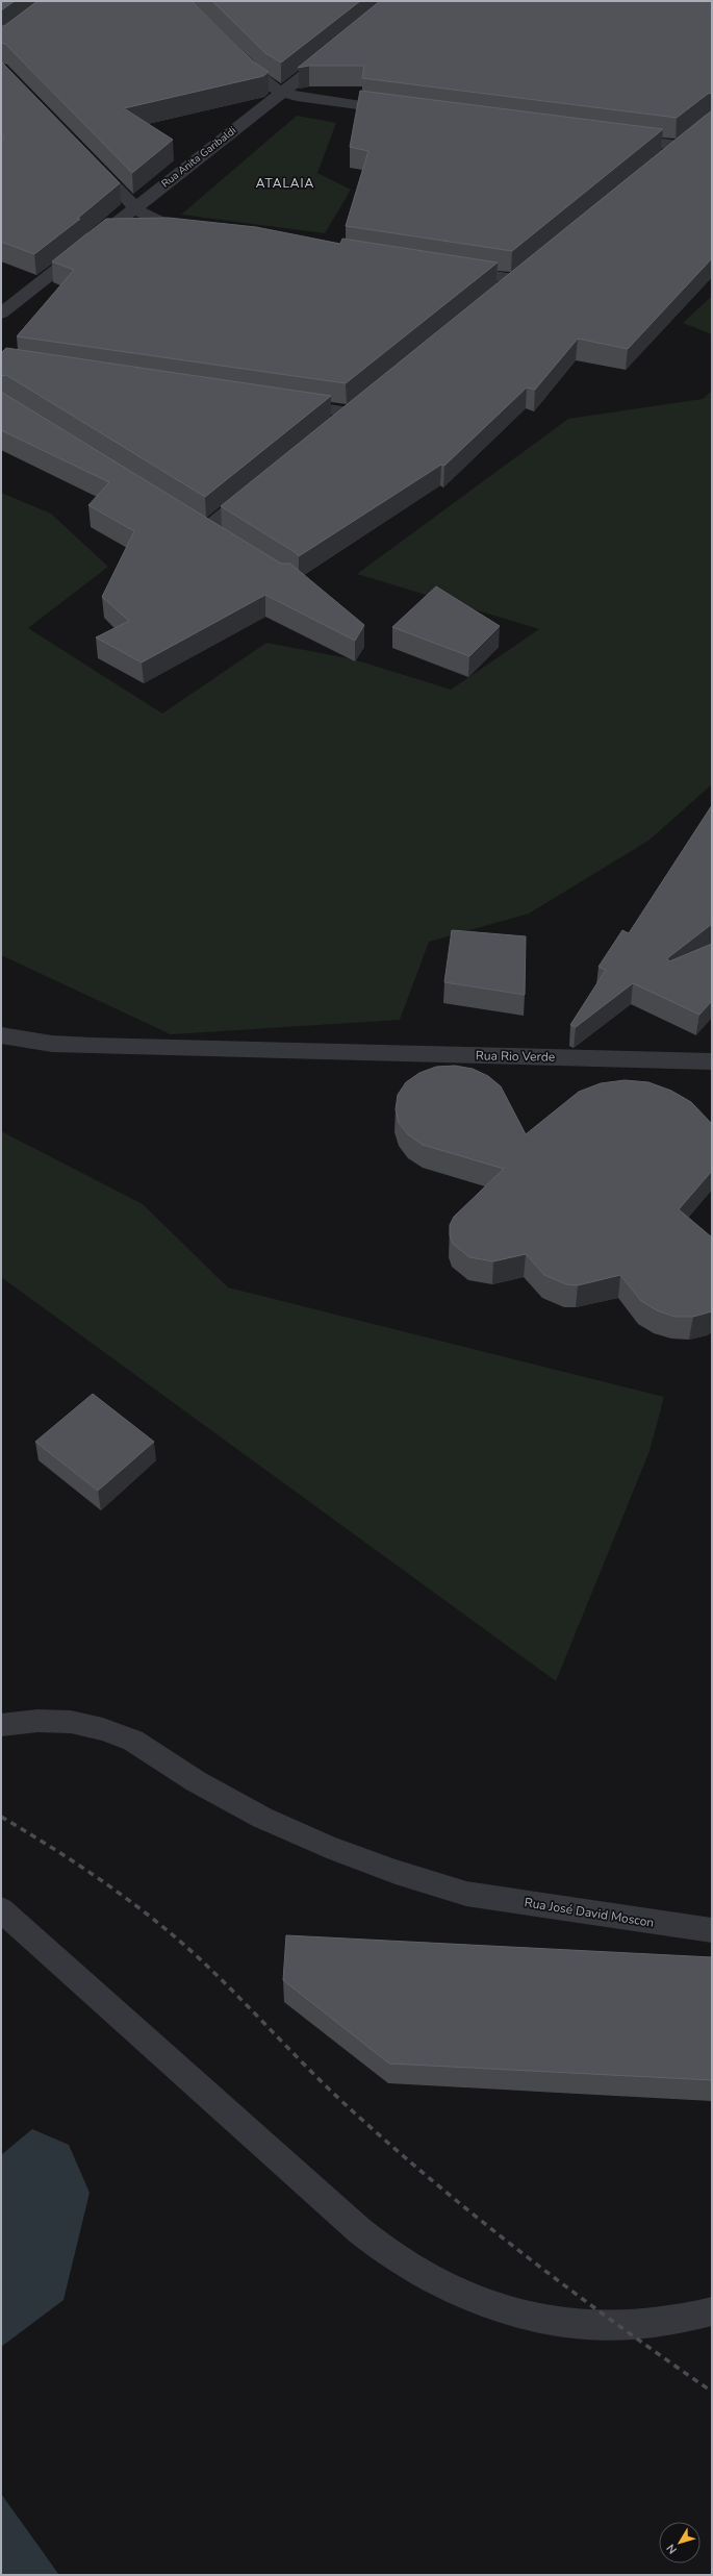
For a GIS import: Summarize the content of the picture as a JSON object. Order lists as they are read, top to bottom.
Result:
{
  "streets": {
    "street": ["Rua Anita Garibaldi", "Rua Rio Verde", "Rua José David Moscon"]
  },
  "districts": ["ATALAIA"],
  "north": "bottom left"
}
